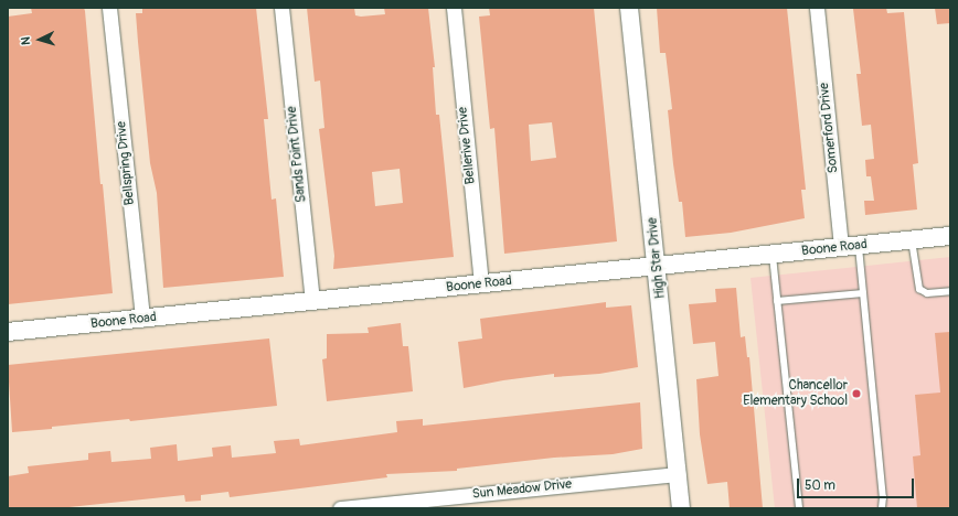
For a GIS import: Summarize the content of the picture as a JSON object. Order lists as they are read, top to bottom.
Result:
{
  "streets": {
    "street": [
      "Somerford Drive",
      "Bellerive Drive",
      "Sands Point Drive",
      "Bellspring Drive",
      "Boone Road",
      "High Star Drive",
      "Sun Meadow Drive"
    ]
  },
  "crossings": [
    ["Somerford Drive", "Boone Road"],
    ["Bellerive Drive", "Boone Road"],
    ["Sands Point Drive", "Boone Road"],
    ["Bellspring Drive", "Boone Road"],
    ["Boone Road", "High Star Drive"],
    ["High Star Drive", "Sun Meadow Drive"]
  ],
  "places": ["Chancellor Elementary School"],
  "scale_bar": "50 m",
  "north": "left"
}
